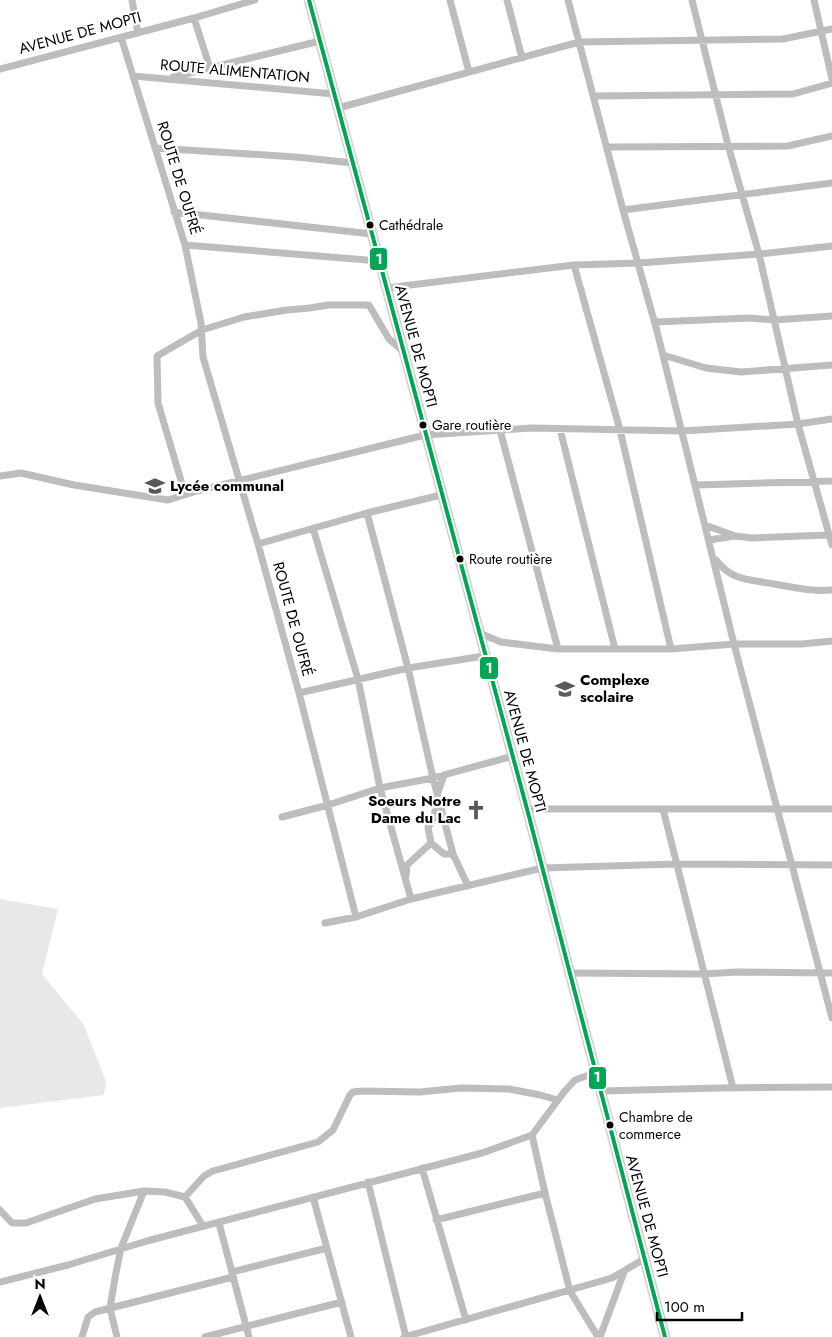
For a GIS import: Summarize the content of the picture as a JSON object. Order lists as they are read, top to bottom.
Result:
{
  "streets": {
    "main road": ["AVENUE DE MOPTI"],
    "street": ["ROUTE ALIMENTATION", "ROUTE DE OUFRÉ"]
  },
  "crossings": [
    ["AVENUE DE MOPTI", "ROUTE ALIMENTATION"],
    ["AVENUE DE MOPTI", "ROUTE DE OUFRÉ"],
    ["ROUTE ALIMENTATION", "ROUTE DE OUFRÉ"]
  ],
  "places": {
    "other": [
      "Cathédrale",
      "Gare routière",
      "Route routière",
      "Chambre de commerce"
    ],
    "school or university": ["Lycée communal", "Complexe scolaire"],
    "church": ["Soeurs Notre Dame du Lac"]
  },
  "lines": ["transit line 1"],
  "scale_bar": "100 m",
  "north": "top"
}
